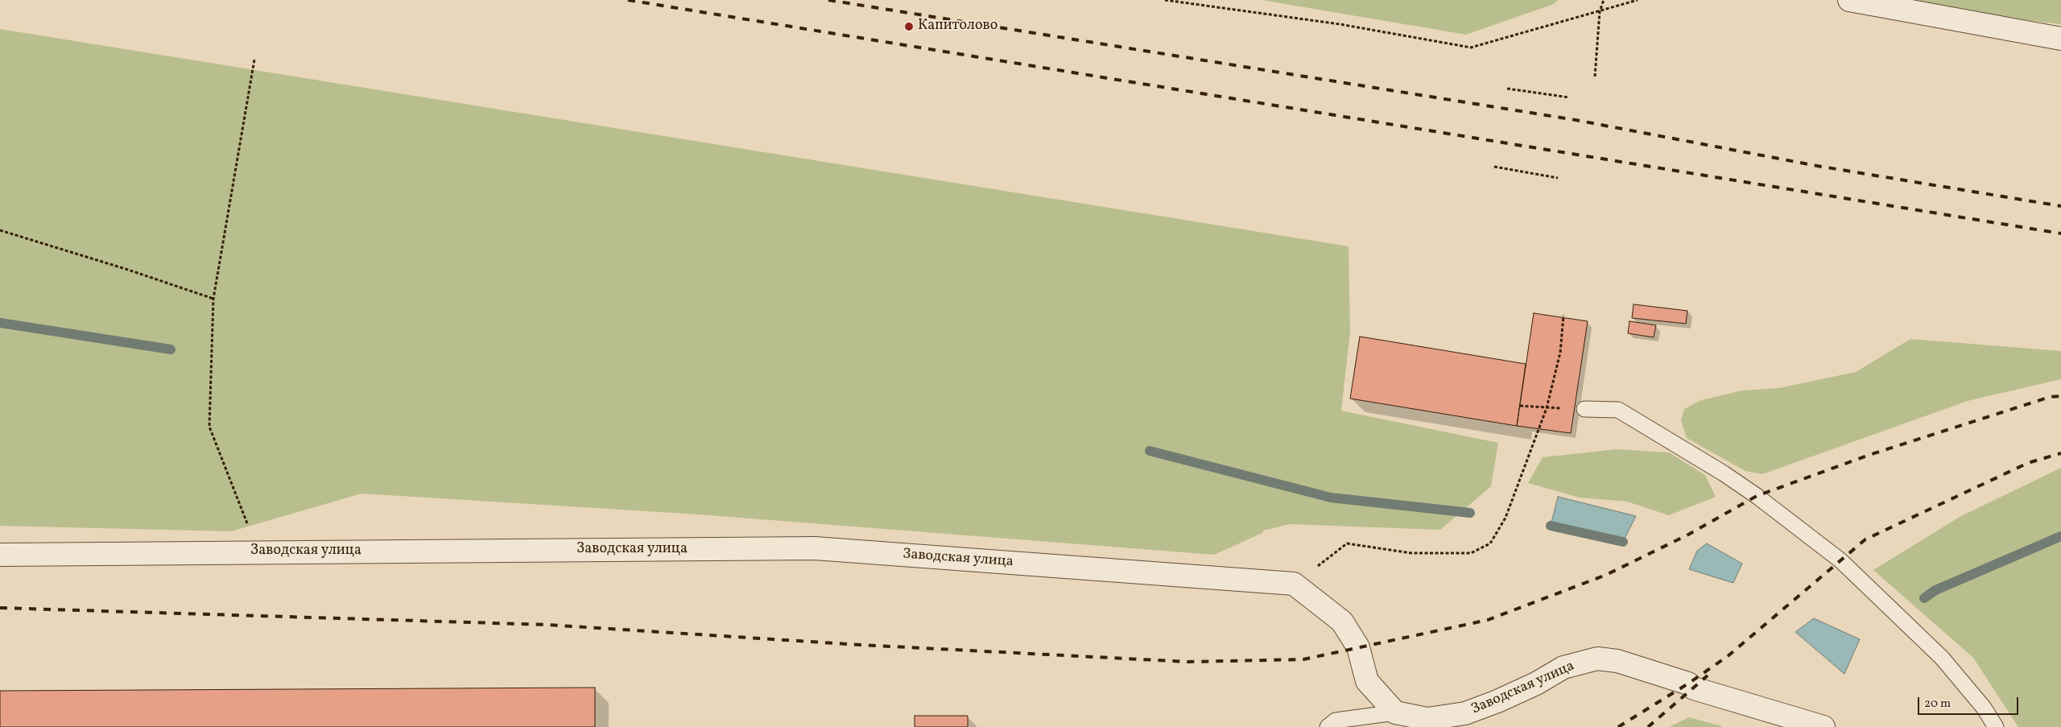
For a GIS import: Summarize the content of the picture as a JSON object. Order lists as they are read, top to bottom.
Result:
{
  "streets": {
    "street": ["Заводская улица"]
  },
  "places": ["Капитолово"],
  "scale_bar": "20 m"
}
